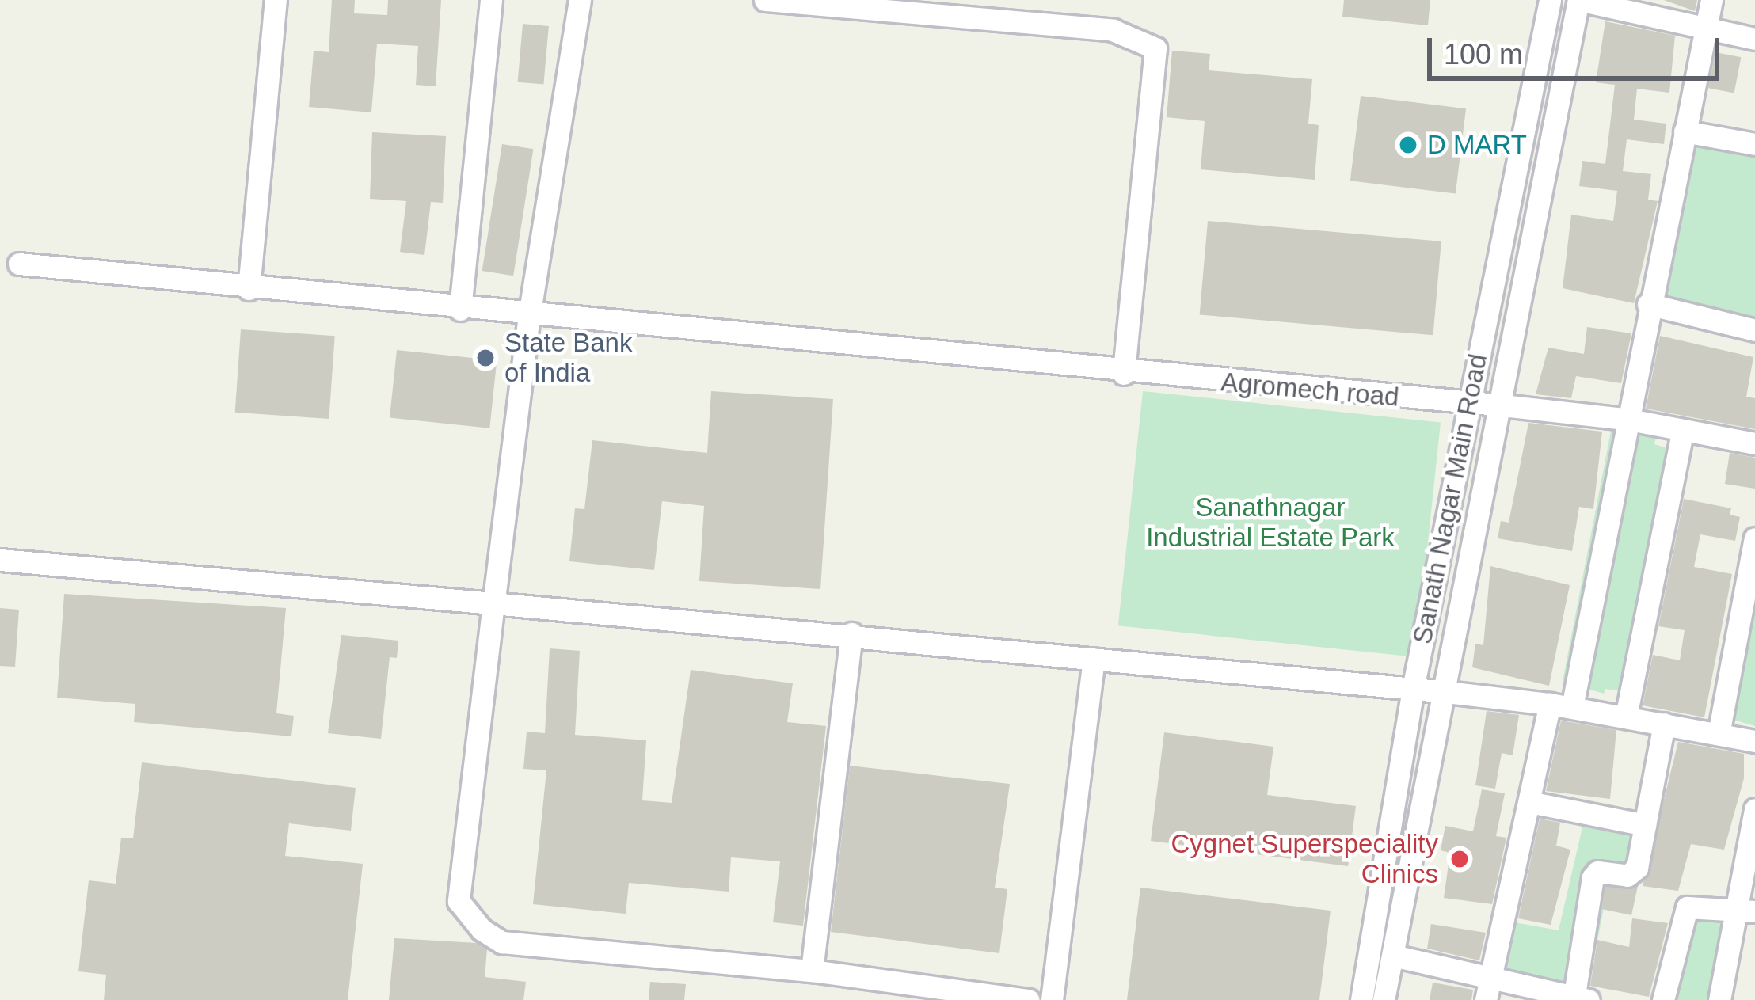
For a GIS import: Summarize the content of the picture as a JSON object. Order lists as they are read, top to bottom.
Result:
{
  "streets": {
    "street": ["Agromech road", "Sanath Nagar Main Road"]
  },
  "crossings": [
    ["Agromech road", "Sanath Nagar Main Road"]
  ],
  "parks": ["Sanathnagar Industrial Estate Park"],
  "places": ["D MART", "State Bank of India", "Cygnet Superspeciality Clinics"],
  "scale_bar": "100 m"
}
